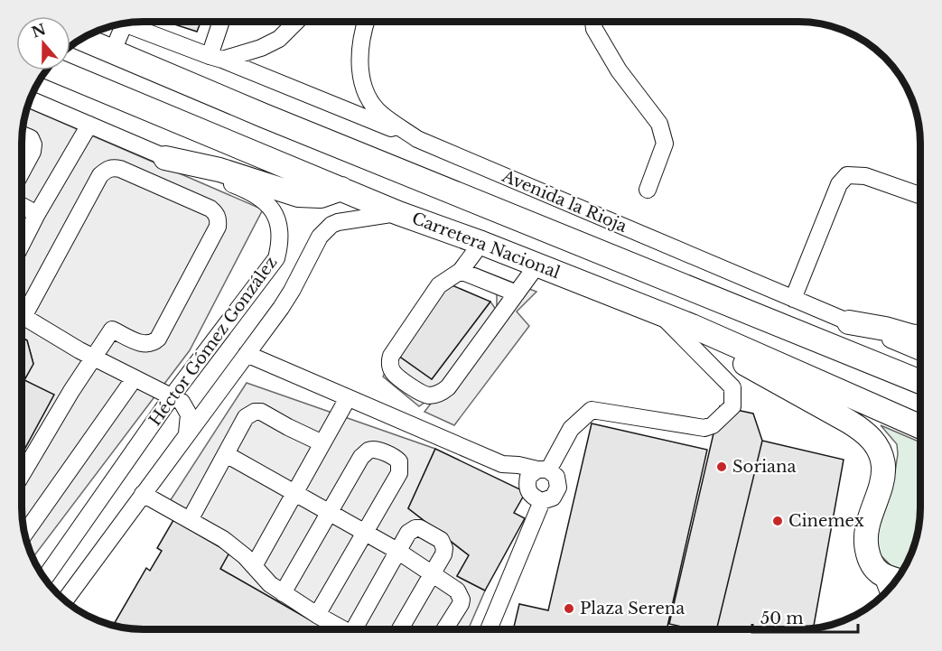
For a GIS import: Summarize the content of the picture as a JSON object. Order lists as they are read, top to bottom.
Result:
{
  "streets": {
    "highway": ["Carretera Nacional"],
    "street": ["Avenida la Rioja", "Héctor Gómez González"]
  },
  "crossings": [
    ["Carretera Nacional", "Héctor Gómez González"]
  ],
  "places": ["Soriana", "Cinemex", "Plaza Serena"],
  "scale_bar": "50 m",
  "north": "top"
}
